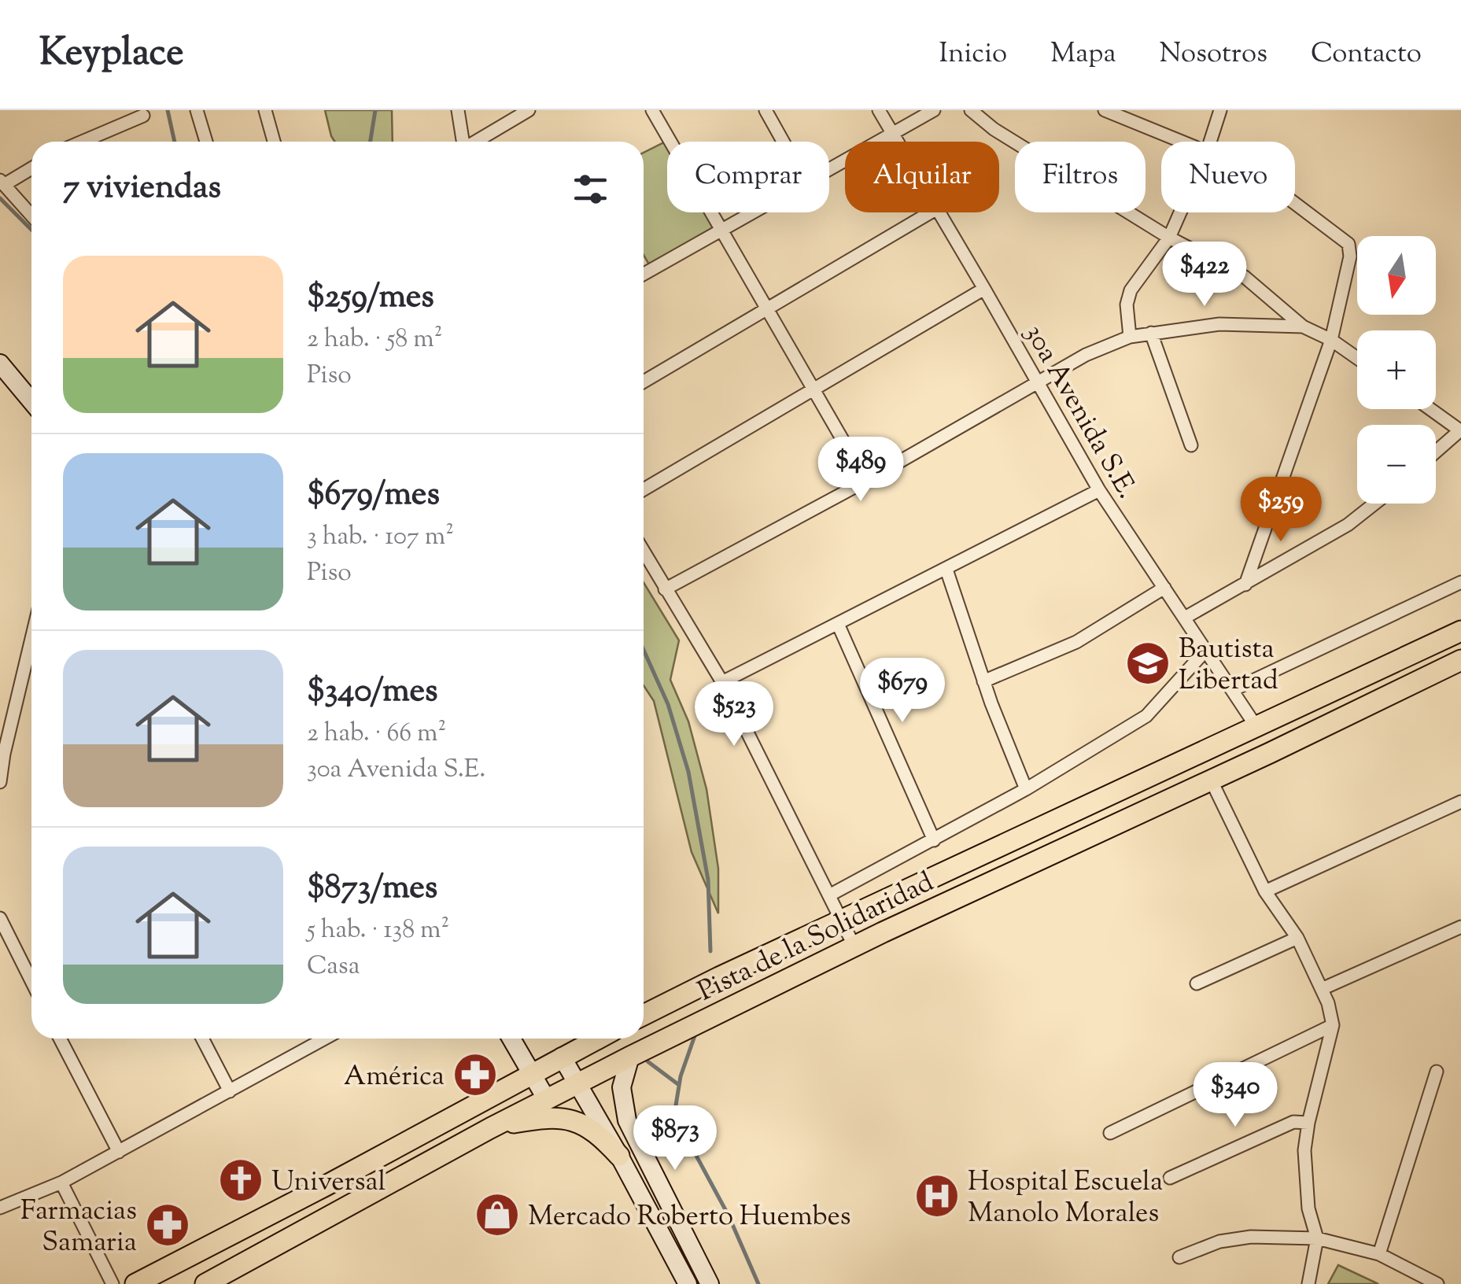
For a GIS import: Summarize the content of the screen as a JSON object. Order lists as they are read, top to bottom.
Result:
{
  "streets": {
    "main road": ["Pista de la Solidaridad"],
    "street": ["30a Avenida S.E."]
  },
  "crossings": [
    ["30a Avenida S.E.", "Pista de la Solidaridad"]
  ],
  "places": {
    "school or university": ["Bautista Libertad"],
    "pharmacy": ["América", "Farmacias Samaria"],
    "church": ["Universal"],
    "hospital": ["Hospital Escuela Manolo Morales"],
    "shop": ["Mercado Roberto Huembes"]
  },
  "north": "bottom",
  "page": {
    "header": "Keyplace",
    "nav": [
      "Inicio",
      "Mapa",
      "Nosotros",
      "Contacto"
    ],
    "chip": [
      "Comprar",
      "Alquilar",
      "Filtros",
      "Nuevo"
    ],
    "heading": "7 viviendas",
    "map_buttons": ["+", "−"],
    "list": [
      {
        "name": "$259/mes",
        "note": "2 hab. · 58 m² · Piso"
      },
      {
        "name": "$679/mes",
        "note": "3 hab. · 107 m² · Piso"
      },
      {
        "name": "$340/mes",
        "note": "2 hab. · 66 m² · 30a Avenida S.E."
      },
      {
        "name": "$873/mes",
        "note": "5 hab. · 138 m² · Casa"
      }
    ],
    "price": [
      "$422",
      "$489",
      "$259",
      "$679",
      "$523",
      "$340",
      "$873"
    ]
  }
}
